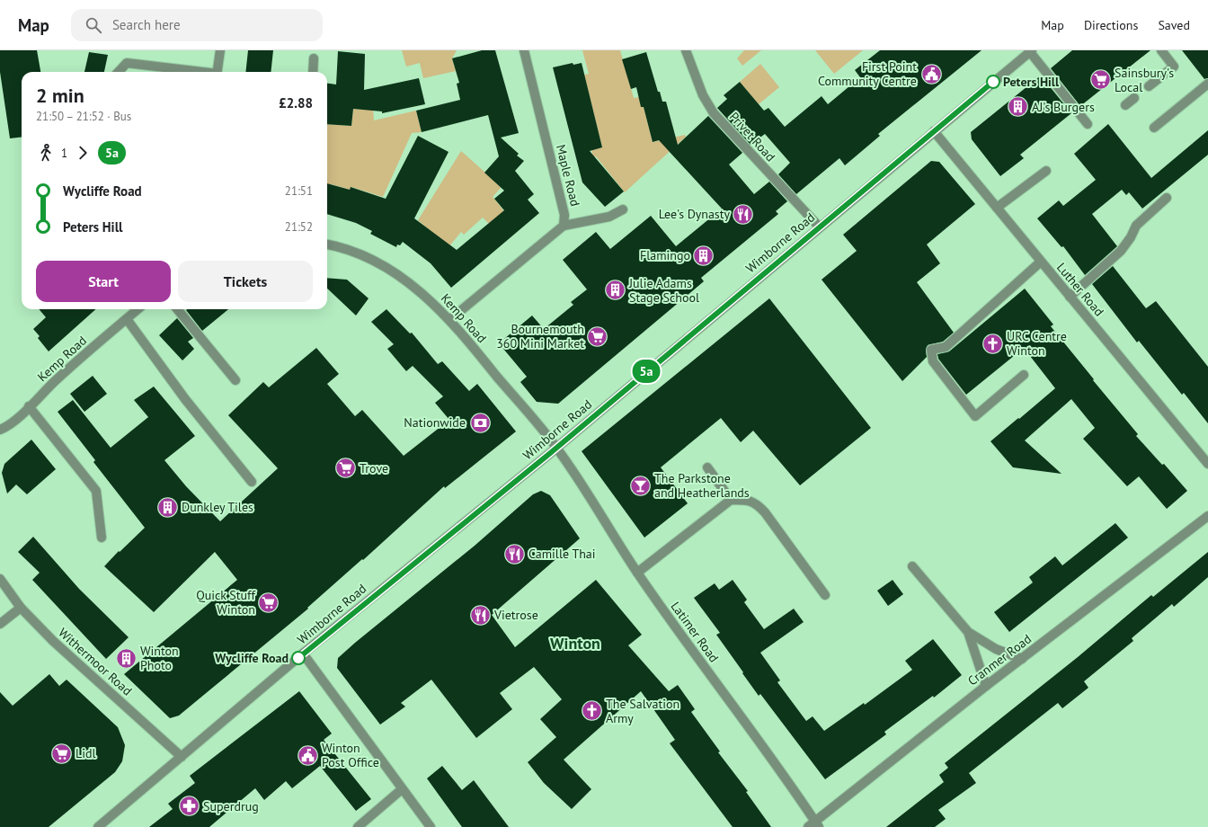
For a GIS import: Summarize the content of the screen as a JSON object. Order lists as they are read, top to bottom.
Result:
{
  "streets": {
    "street": [
      "Privet Road",
      "Maple Road",
      "Wimborne Road",
      "Luther Road",
      "Kemp Road",
      "Latimer Road",
      "Cranmer Road",
      "Withermoor Road"
    ]
  },
  "crossings": [
    ["Privet Road", "Wimborne Road"],
    ["Maple Road", "Kemp Road"],
    ["Wimborne Road", "Luther Road"],
    ["Wimborne Road", "Kemp Road"],
    ["Wimborne Road", "Latimer Road"],
    ["Wimborne Road", "Withermoor Road"],
    ["Kemp Road", "Latimer Road"],
    ["Latimer Road", "Cranmer Road"]
  ],
  "districts": ["Winton"],
  "places": {
    "public building": ["First Point Community Centre", "Winton Post Office"],
    "supermarket": [
      "Sainsbury's Local",
      "Bournemouth 360 Mini Market",
      "Trove",
      "Quick Stuff Winton",
      "Lidl"
    ],
    "other": ["Peters Hill", "Wycliffe Road"],
    "building": [
      "AJ's Burgers",
      "Flamingo",
      "Julie Adams Stage School",
      "Dunkley Tiles",
      "Winton Photo"
    ],
    "restaurant": ["Lee's Dynasty", "Camille Thai", "Vietrose"],
    "church": ["URC Centre Winton", "The Salvation Army"],
    "bank": ["Nationwide"],
    "bar": ["The Parkstone and Heatherlands"],
    "pharmacy": ["Superdrug"]
  },
  "lines": ["bus line 5a"],
  "page": {
    "header": "Map",
    "search": "Search here",
    "nav": ["Map", "Directions", "Saved"],
    "on_map": "5a",
    "heading": ["2 min", "21:50 – 21:52 · Bus", "£2.88"],
    "legs": ["1", "5a"],
    "list": [
      {
        "name": "Wycliffe Road",
        "value": "21:51"
      },
      {
        "name": "Peters Hill",
        "value": "21:52"
      }
    ],
    "buttons": ["Start", "Tickets"]
  }
}
